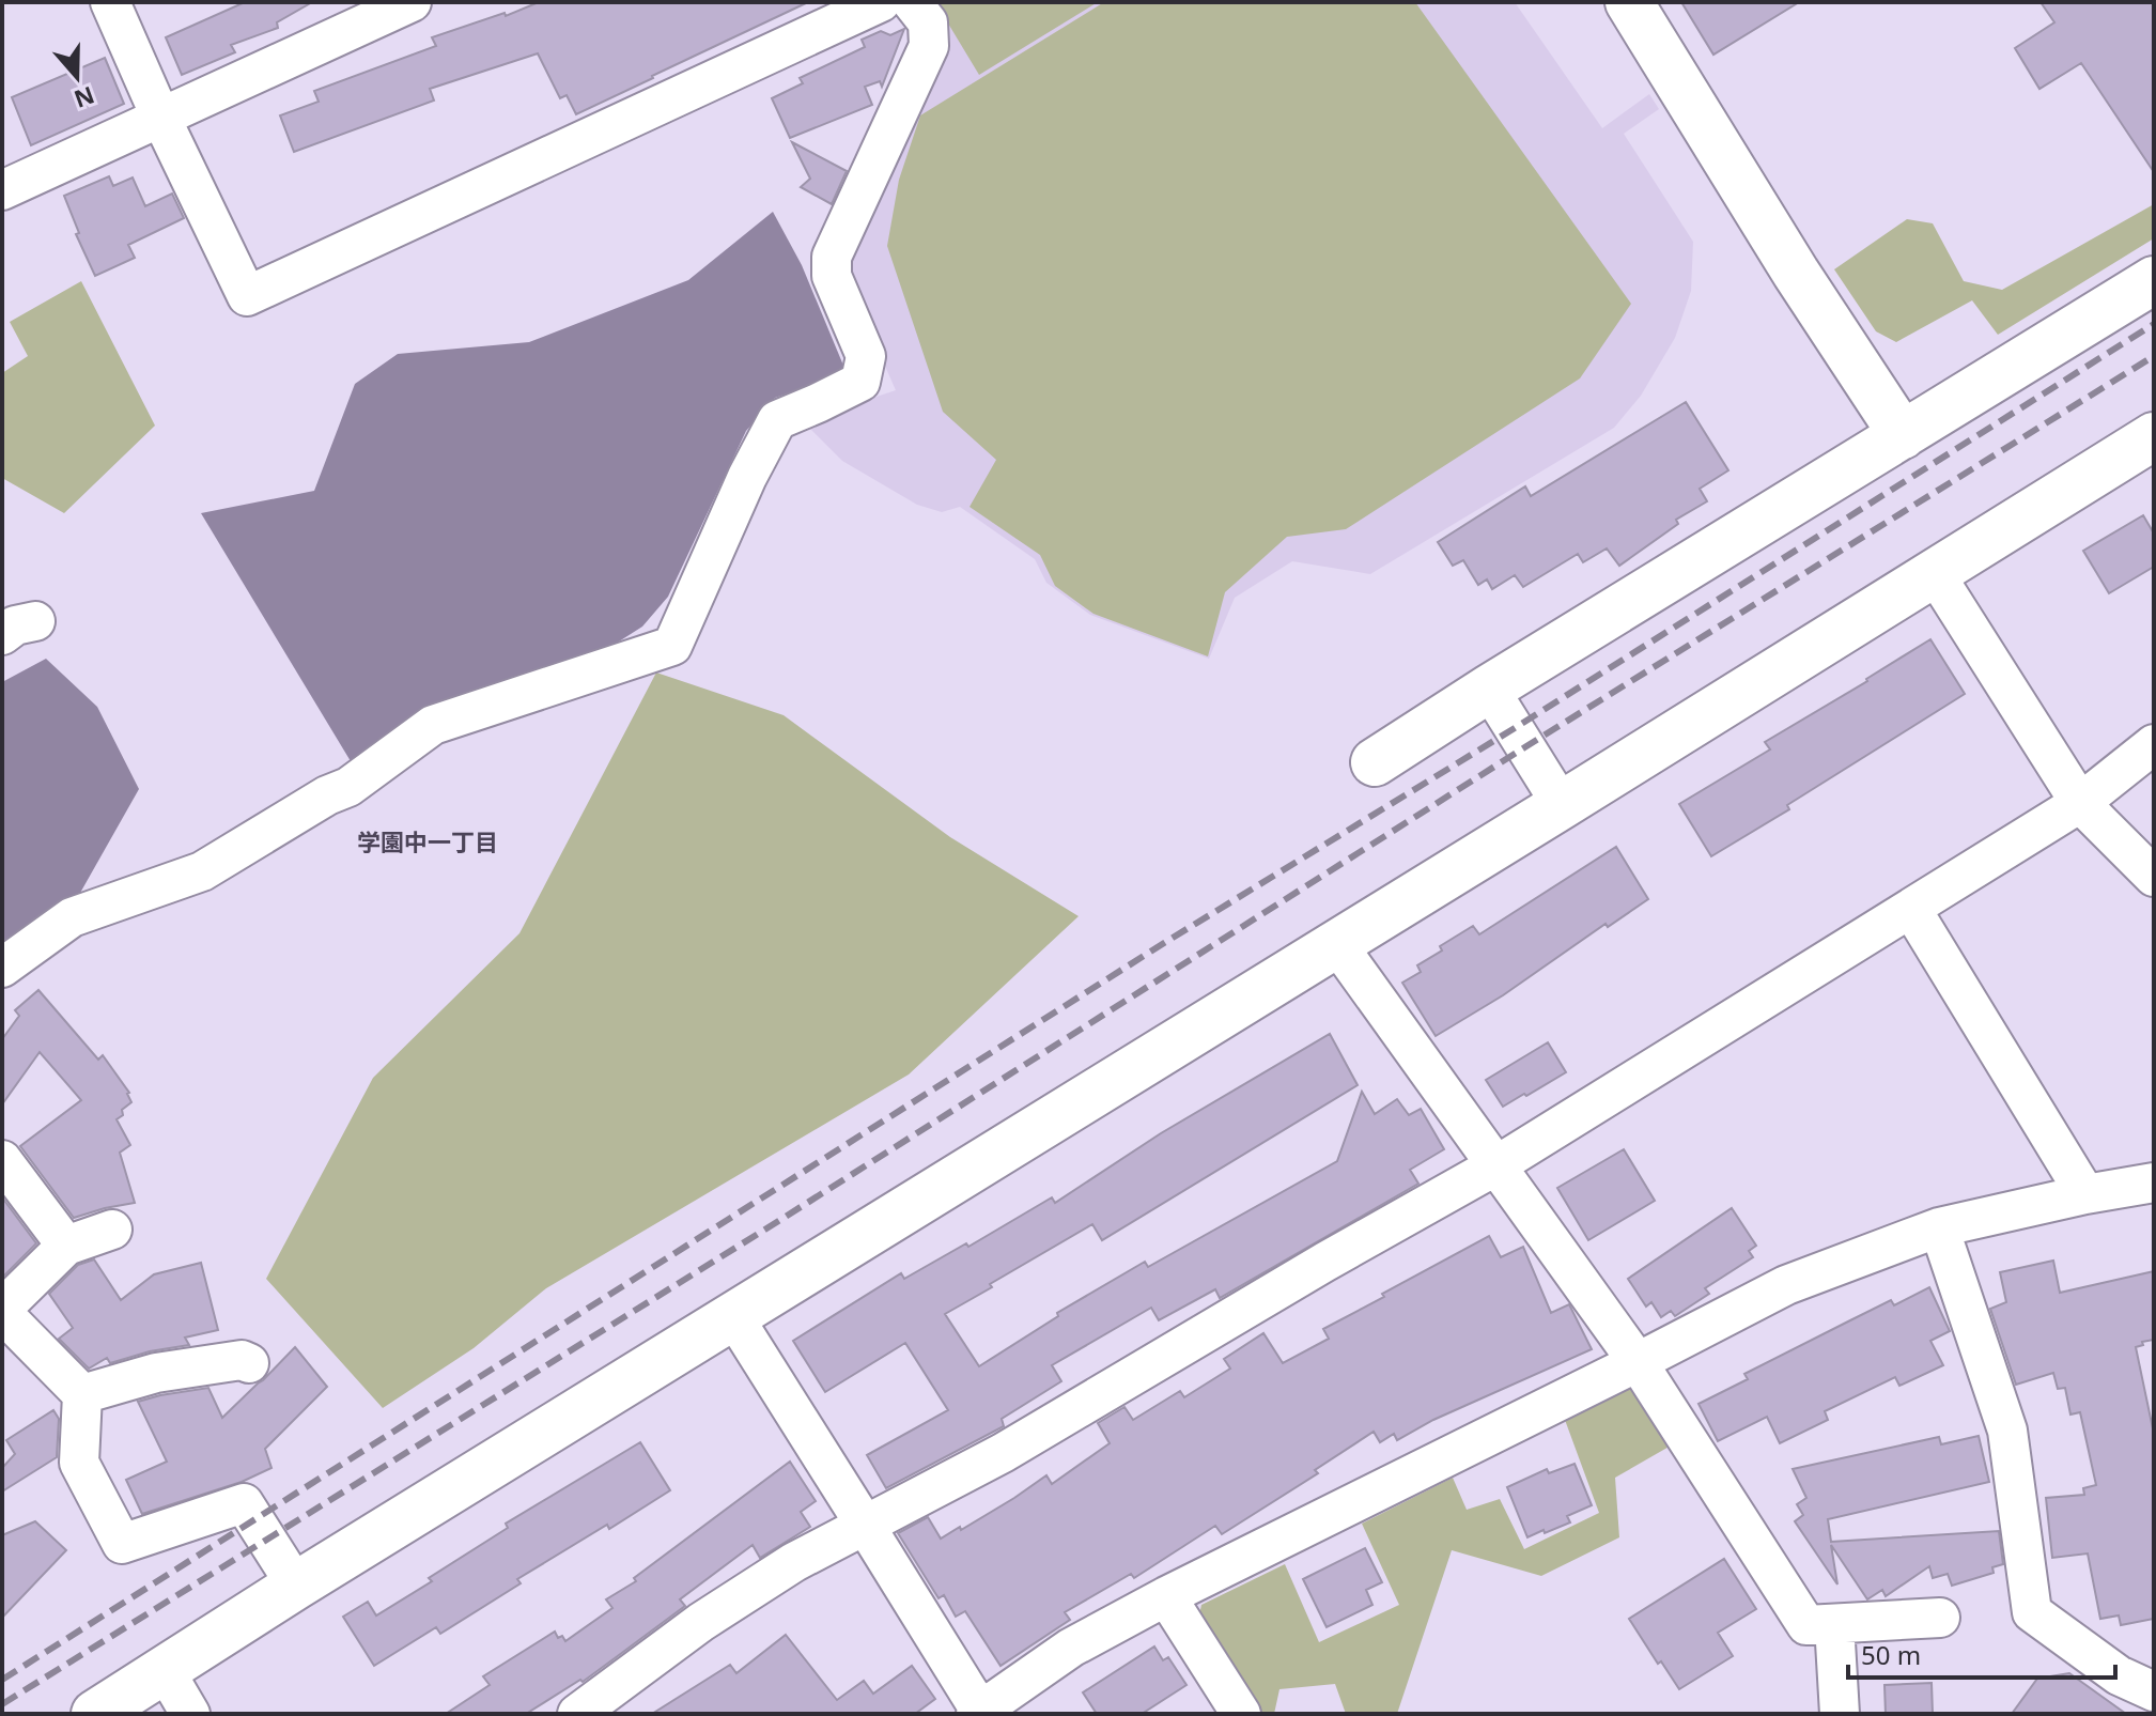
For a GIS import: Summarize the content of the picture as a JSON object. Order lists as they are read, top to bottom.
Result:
{
  "districts": ["学園中一丁目"],
  "scale_bar": "50 m",
  "north": "bottom"
}
